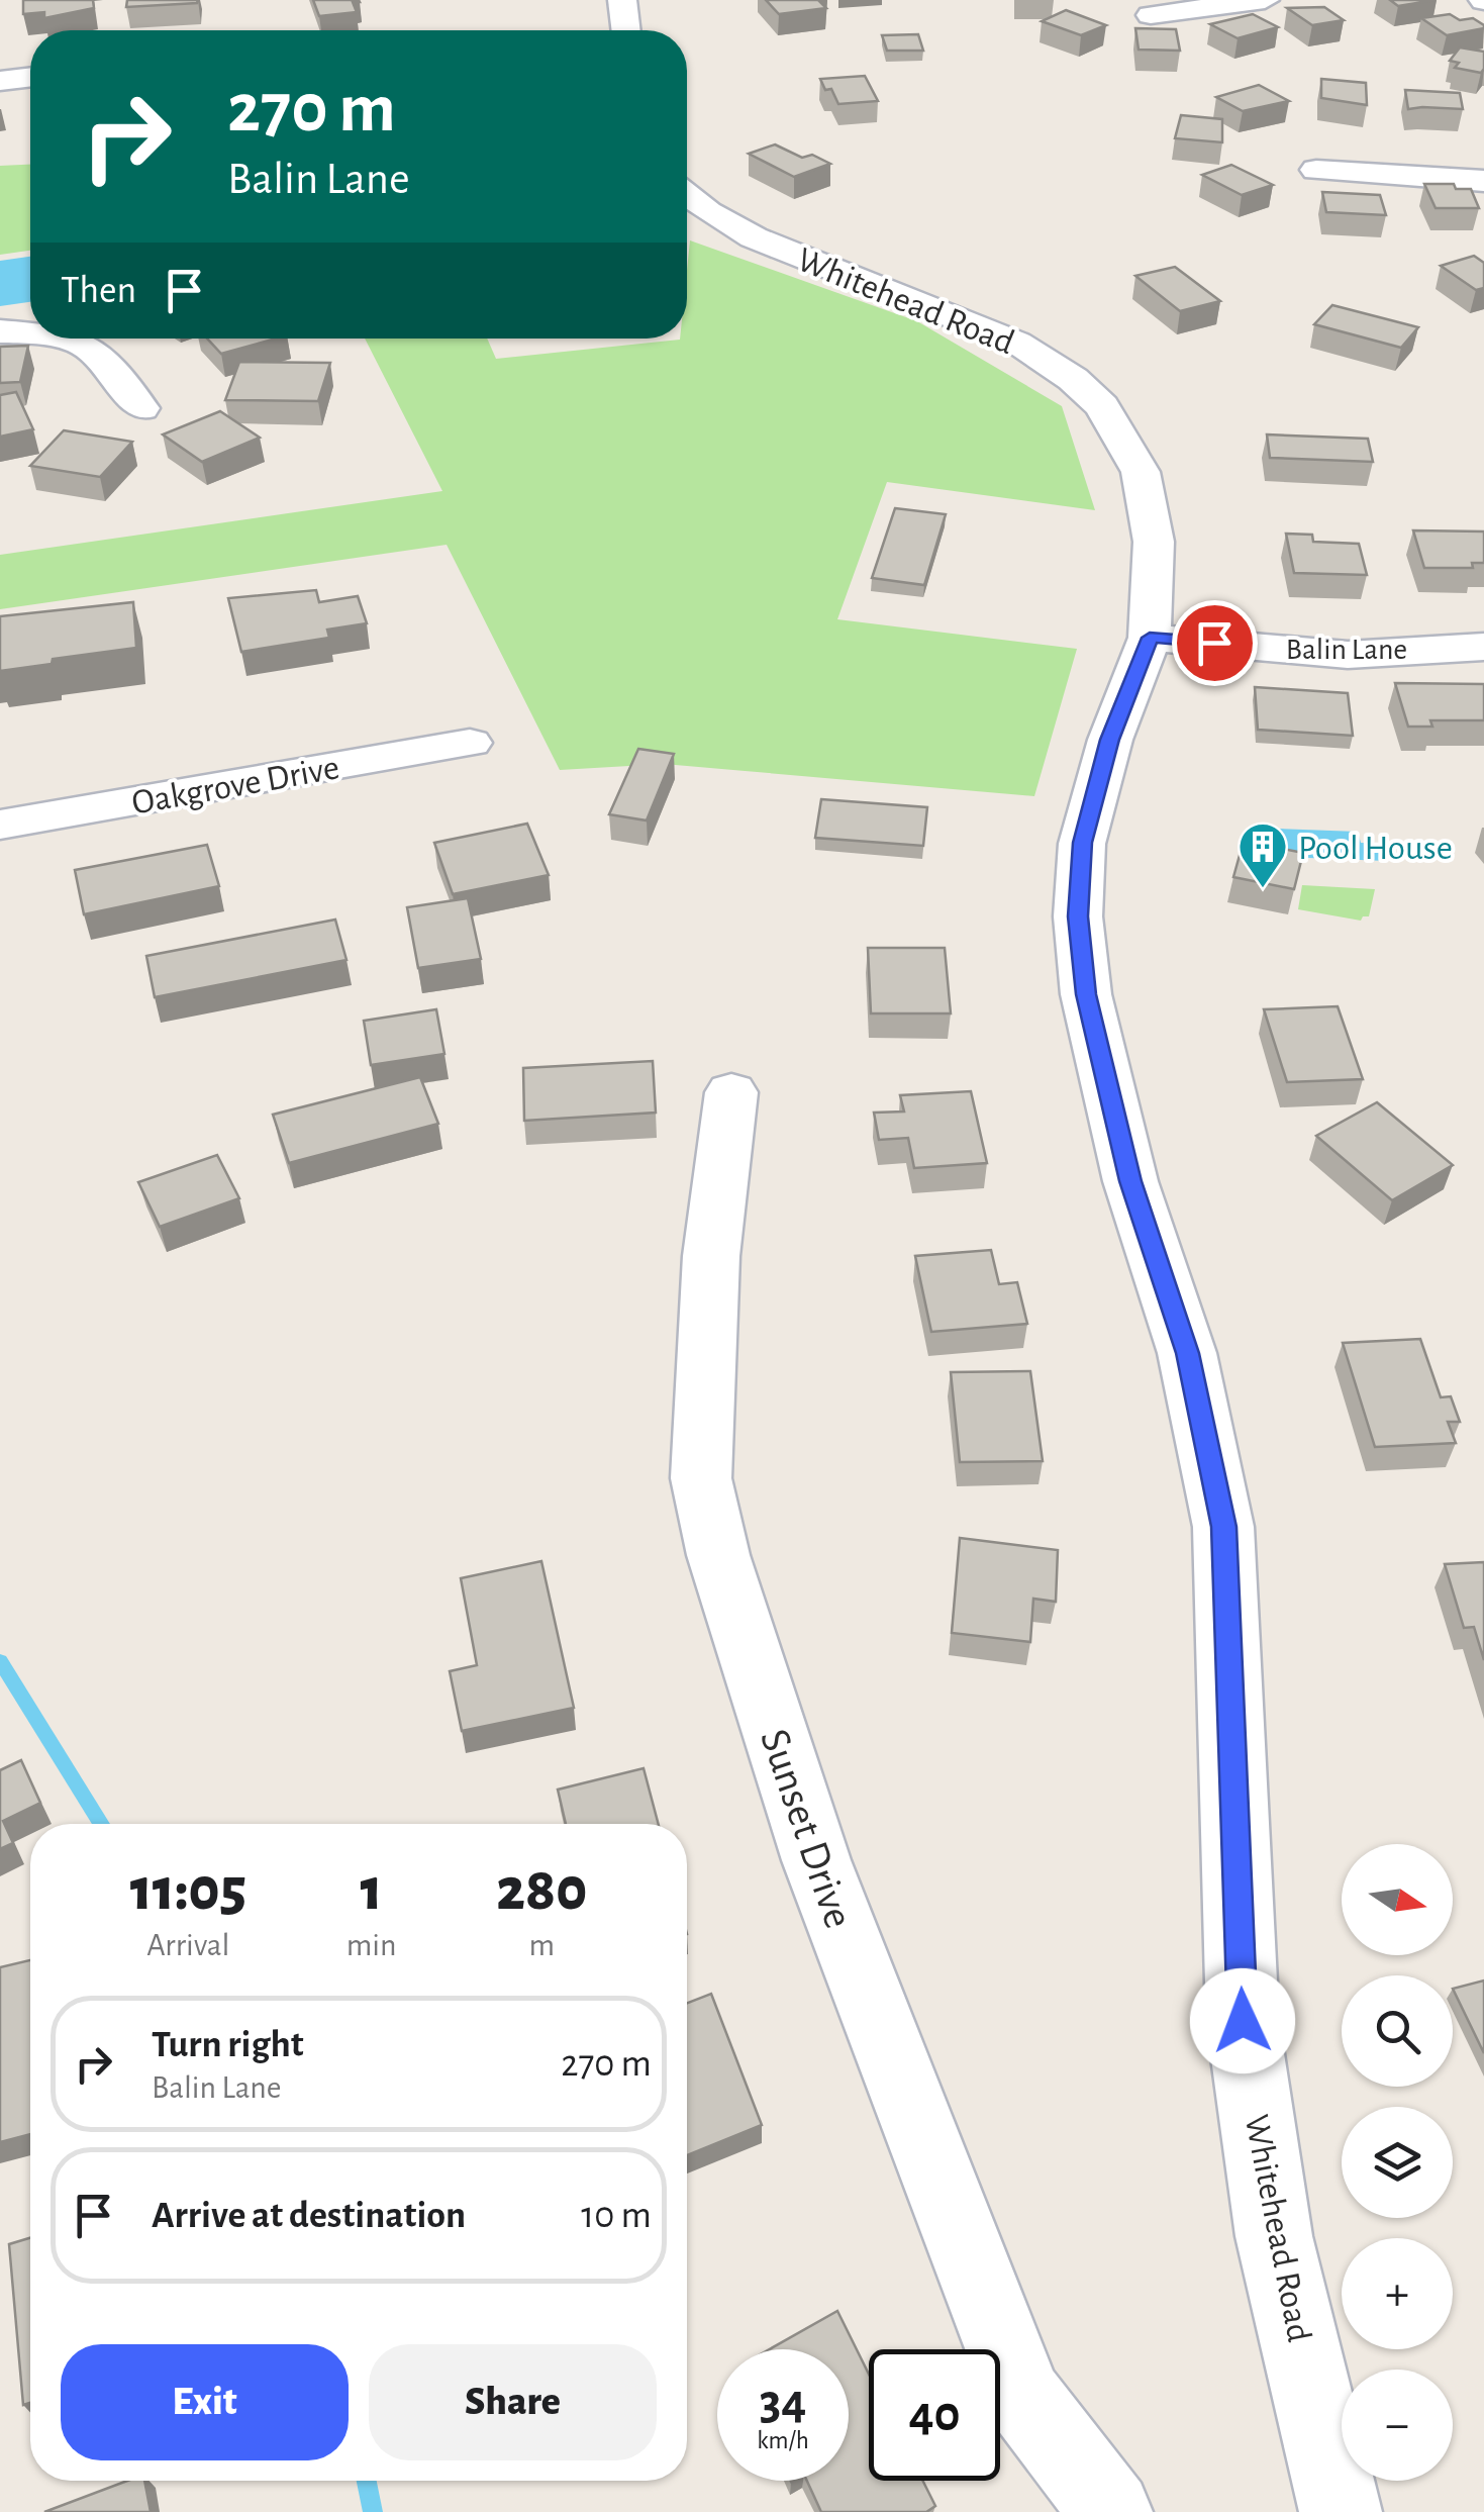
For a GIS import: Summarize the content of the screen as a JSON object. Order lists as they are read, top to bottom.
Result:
{
  "streets": {
    "street": [
      "Whitehead Road",
      "Balin Lane",
      "Oakgrove Drive",
      "Sunset Drive"
    ]
  },
  "crossings": [
    ["Whitehead Road", "Balin Lane"]
  ],
  "places": {
    "building": ["Pool House"]
  },
  "north": "right",
  "page": {
    "turn": ["270 m", "Balin Lane"],
    "then": "Then",
    "eta": [
      "11:05",
      "Arrival",
      "1",
      "min",
      "280",
      "m"
    ],
    "map_buttons": ["+", "−"],
    "list": [
      {
        "name": "Turn right",
        "note": "Balin Lane",
        "value": "270 m"
      },
      {
        "name": "Arrive at destination",
        "value": "10 m"
      }
    ],
    "buttons": ["Exit", "Share"],
    "speed": "34 km/h",
    "limit": "40"
  }
}
